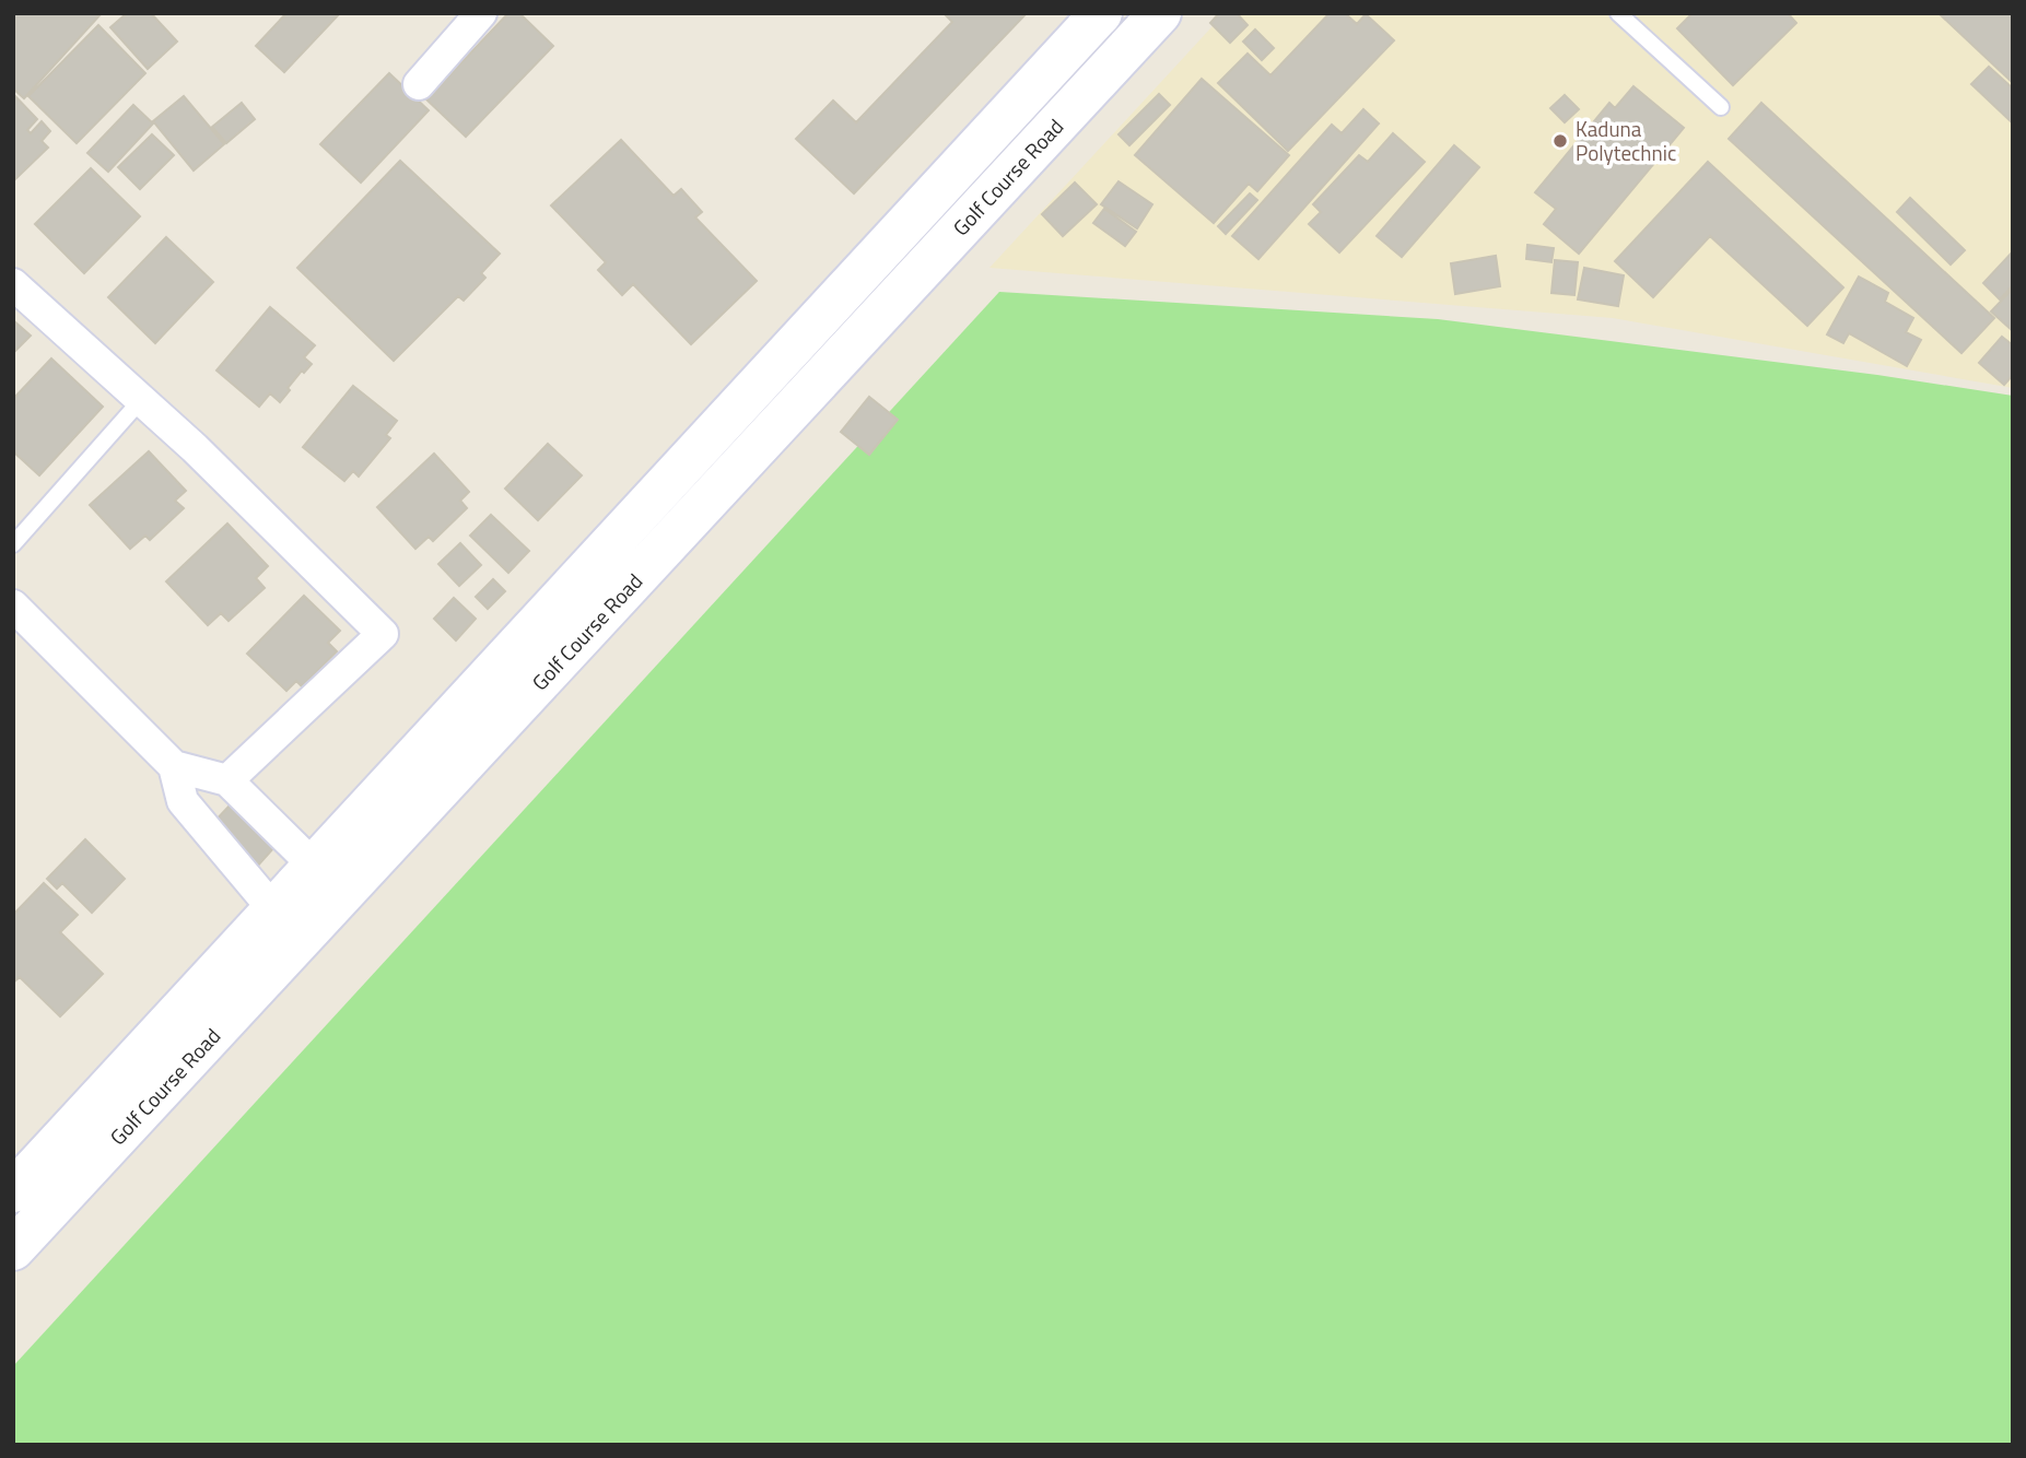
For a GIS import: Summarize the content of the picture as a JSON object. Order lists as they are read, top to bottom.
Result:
{
  "streets": {
    "street": ["Golf Course Road"]
  },
  "places": ["Kaduna Polytechnic"]
}
